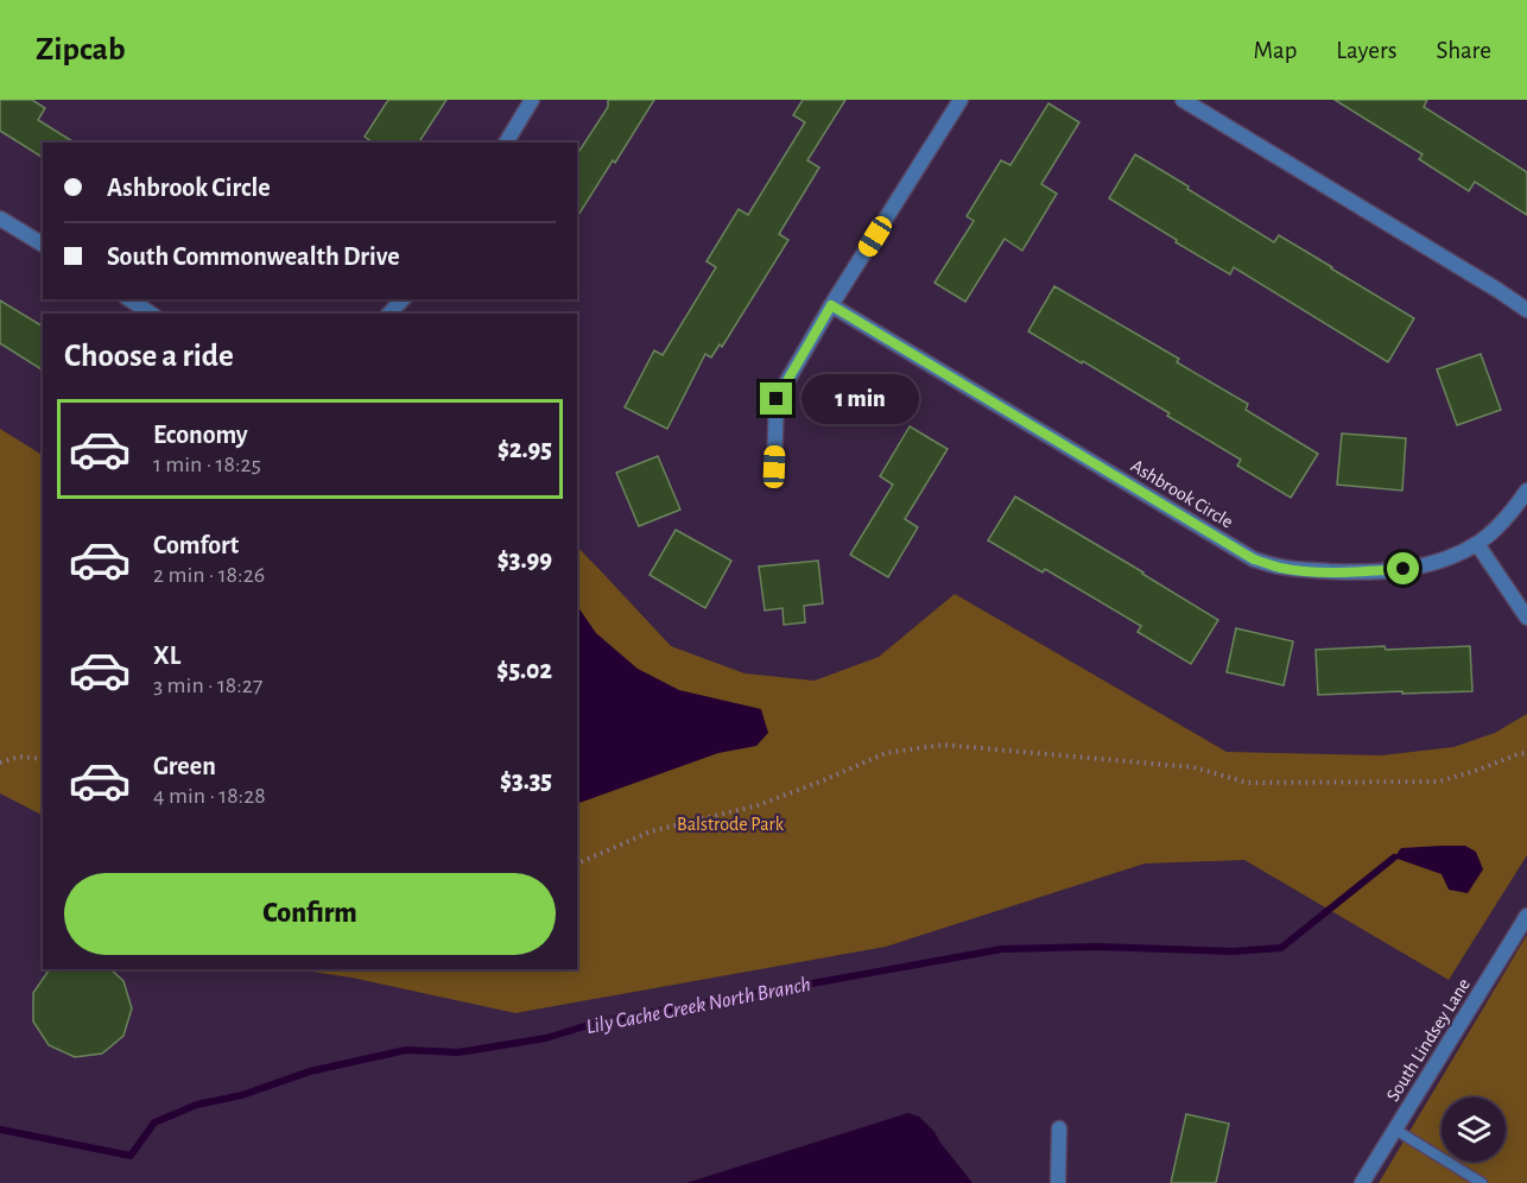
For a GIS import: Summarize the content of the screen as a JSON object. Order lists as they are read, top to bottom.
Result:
{
  "streets": {
    "street": ["Ashbrook Circle", "South Lindsey Lane"]
  },
  "water": ["Lily Cache Creek North Branch"],
  "parks": ["Balstrode Park"],
  "page": {
    "header": "Zipcab",
    "nav": ["Map", "Layers", "Share"],
    "banner": ["Ashbrook Circle", "South Commonwealth Drive"],
    "heading": "Choose a ride",
    "bubble": "1 min",
    "list": [
      {
        "name": "Economy",
        "note": "1 min · 18:25",
        "value": "$2.95"
      },
      {
        "name": "Comfort",
        "note": "2 min · 18:26",
        "value": "$3.99"
      },
      {
        "name": "XL",
        "note": "3 min · 18:27",
        "value": "$5.02"
      },
      {
        "name": "Green",
        "note": "4 min · 18:28",
        "value": "$3.35"
      }
    ],
    "buttons": "Confirm"
  }
}
